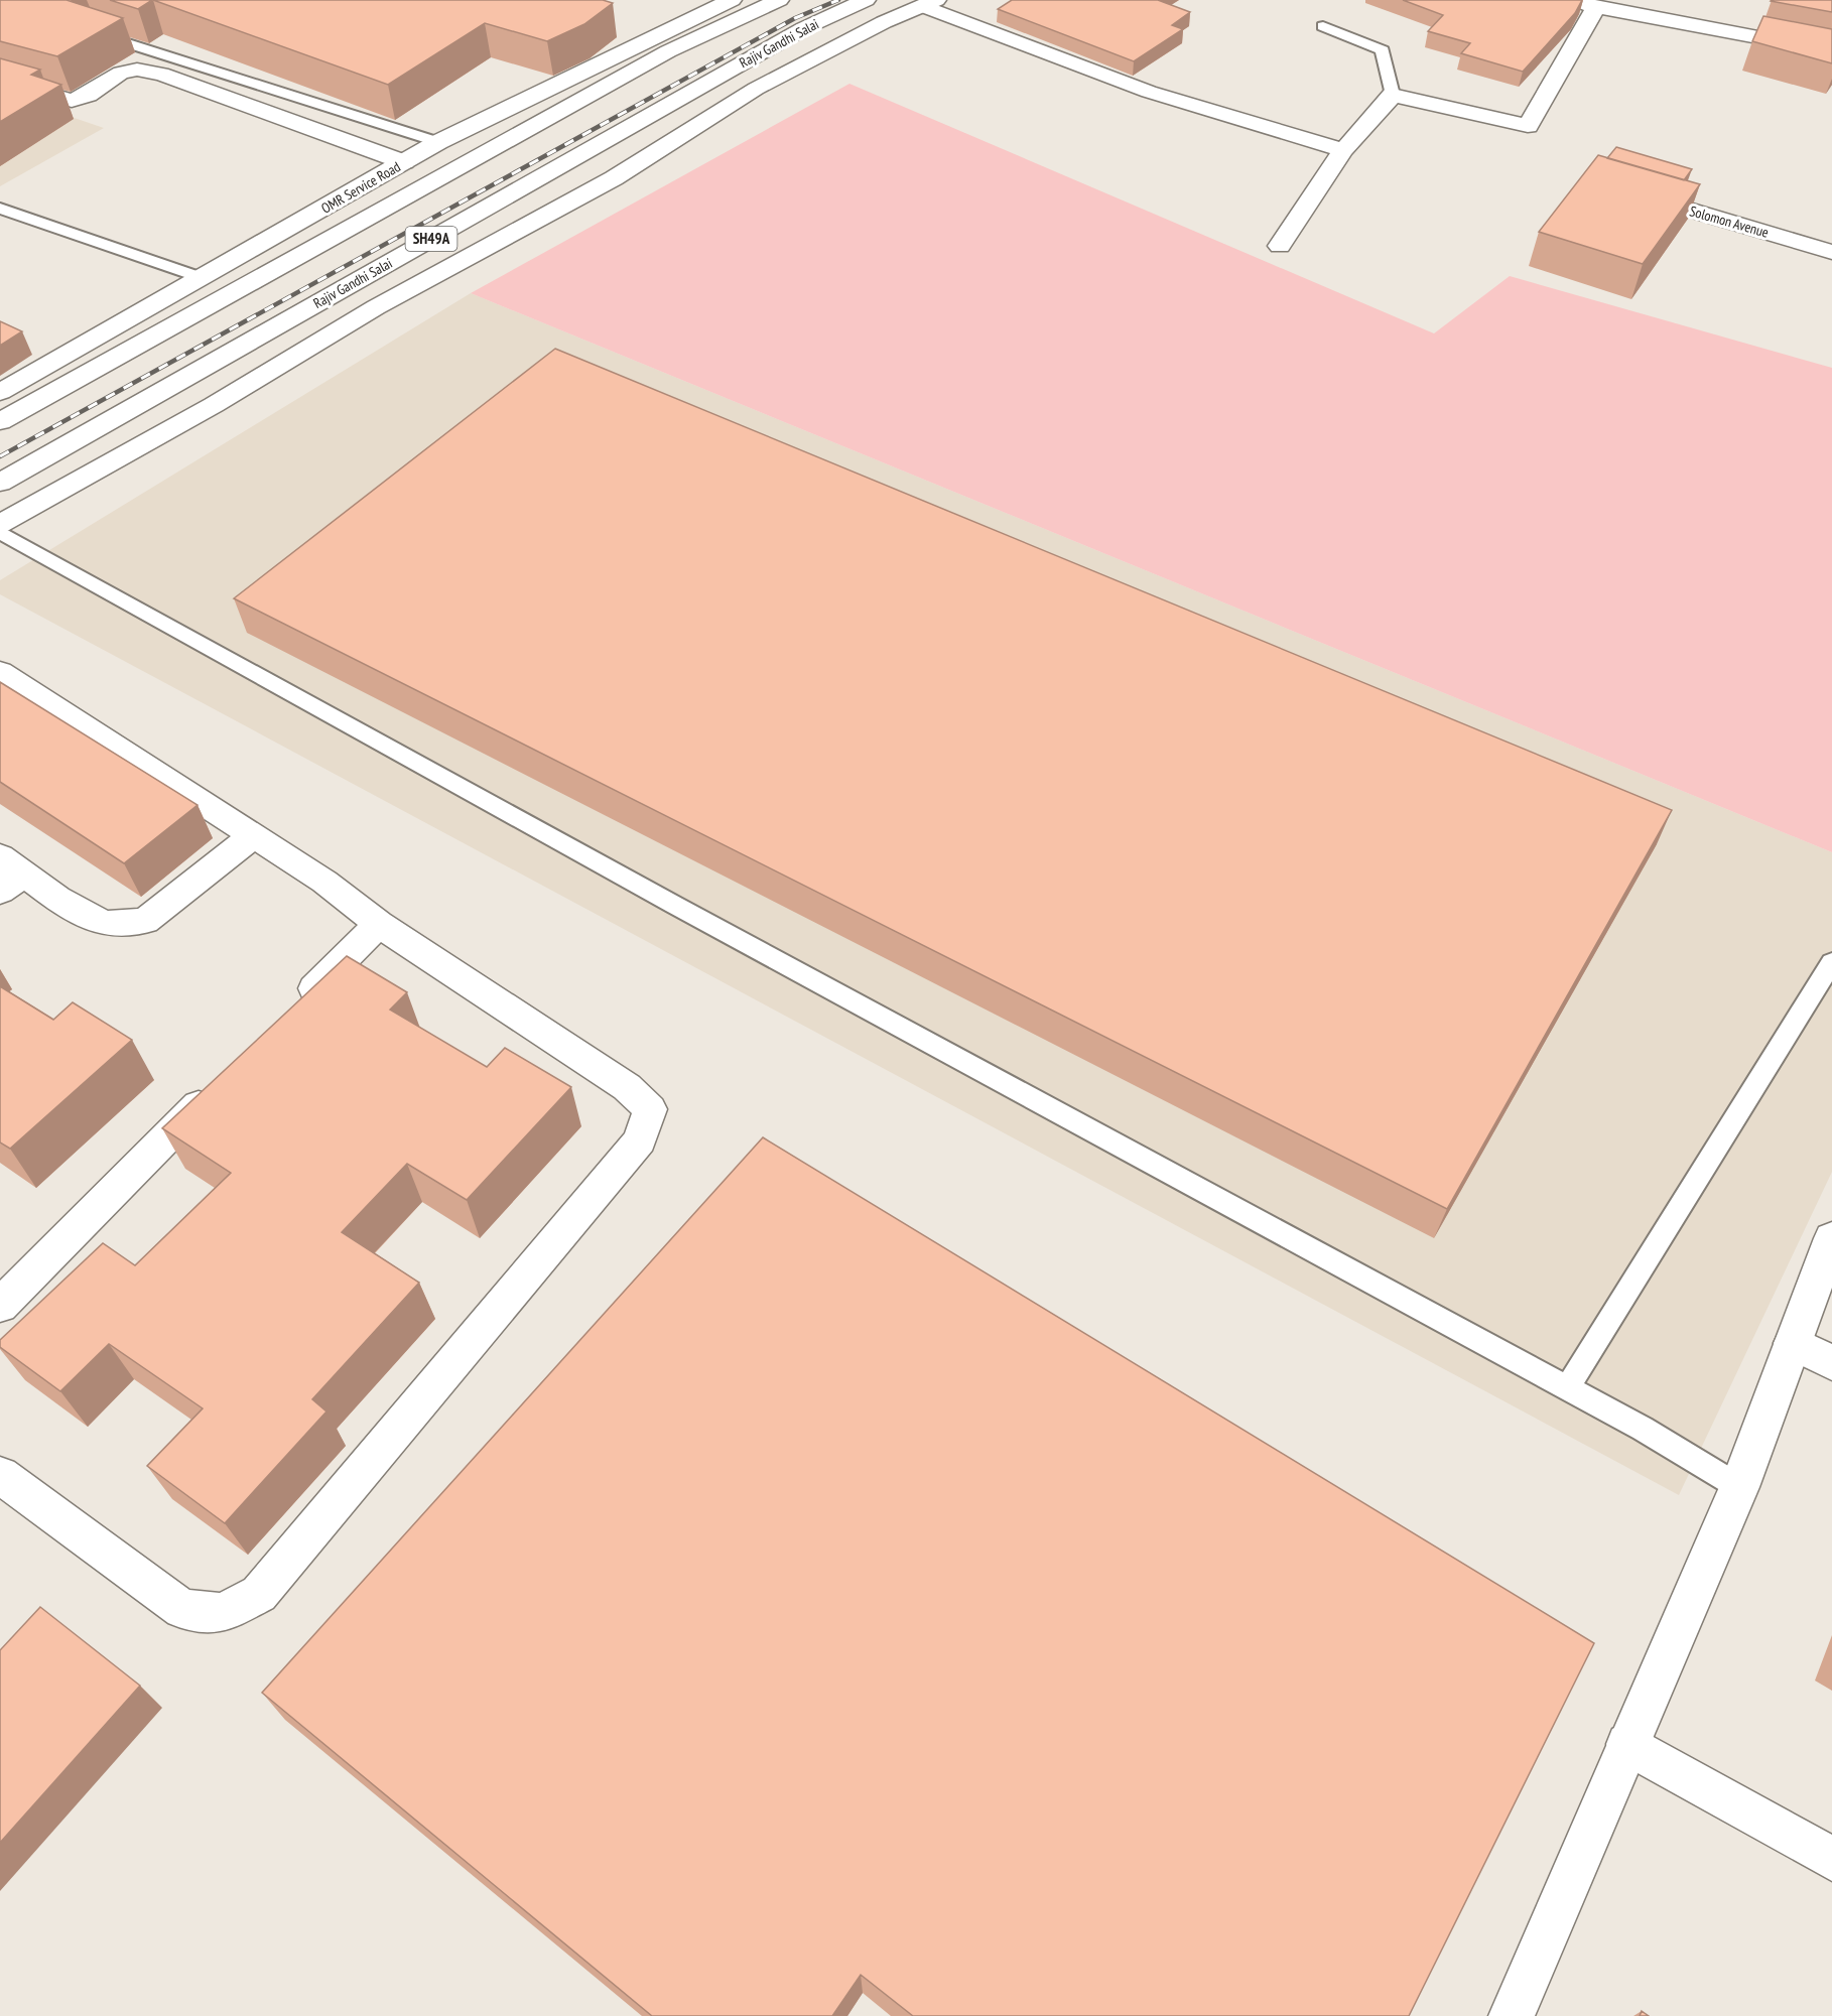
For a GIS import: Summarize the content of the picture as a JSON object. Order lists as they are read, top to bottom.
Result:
{
  "streets": {
    "street": [
      "Rajiv Gandhi Salai",
      "OMR Service Road",
      "Solomon Avenue",
      "SH49A"
    ]
  }
}
